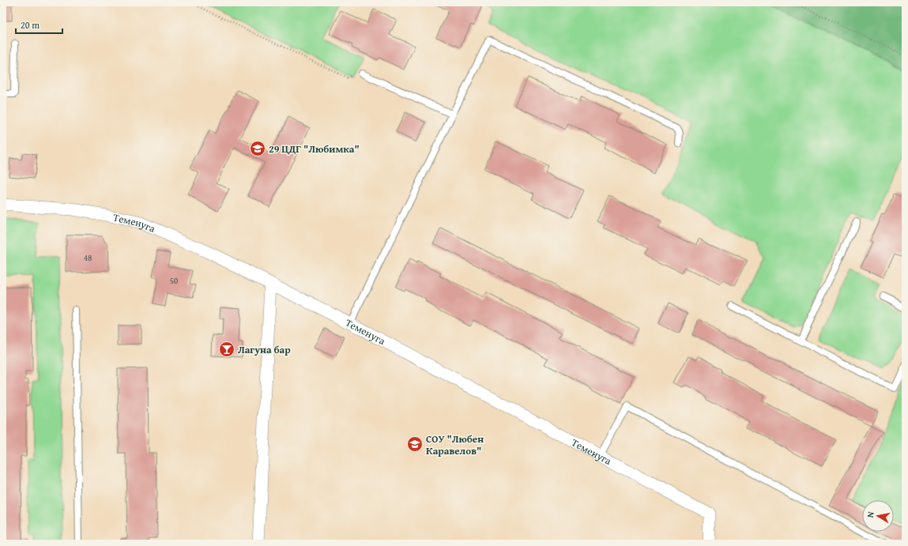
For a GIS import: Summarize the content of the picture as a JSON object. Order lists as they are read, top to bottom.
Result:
{
  "streets": {
    "street": ["Теменуга"]
  },
  "places": {
    "school or university": ["29 ЦДГ \"Любимка\"", "СОУ \"Любен Каравелов\""],
    "bar": ["Лагуна бар"]
  },
  "house_numbers": ["48", "50"],
  "scale_bar": "20 m",
  "north": "left"
}
